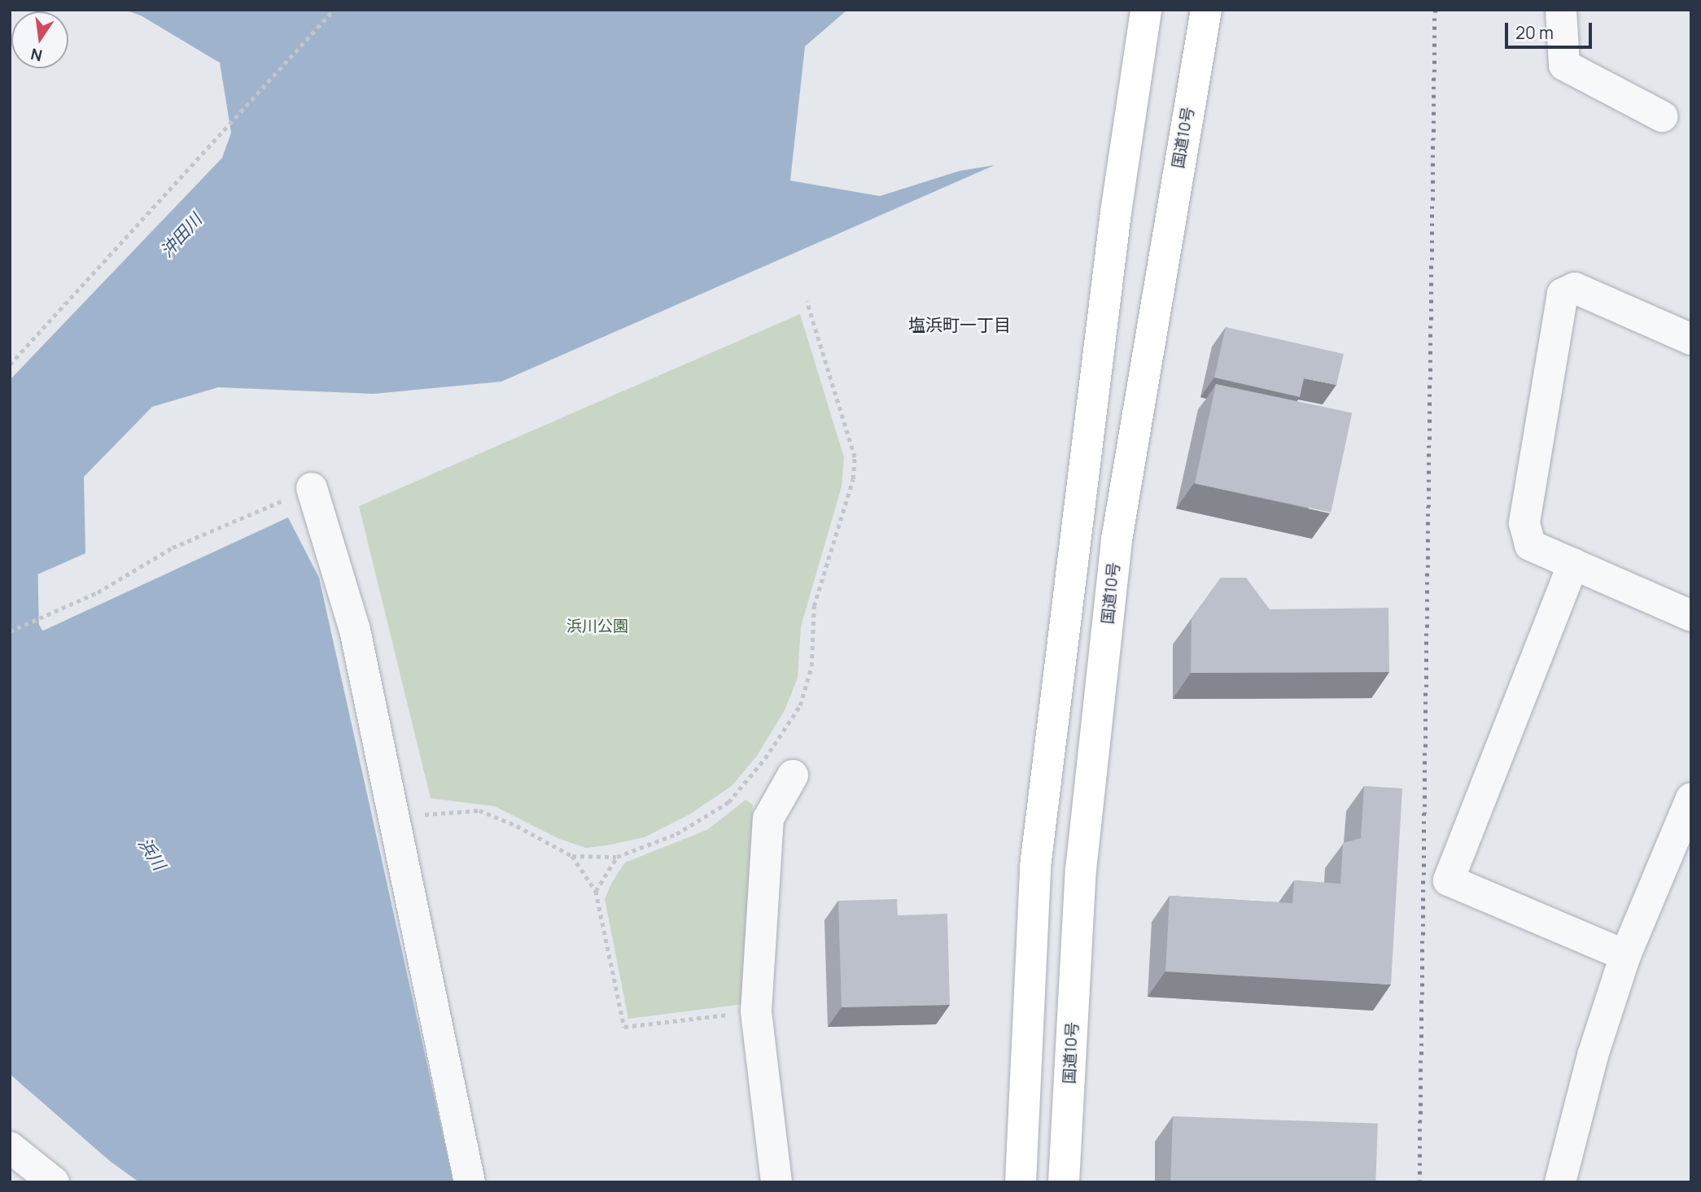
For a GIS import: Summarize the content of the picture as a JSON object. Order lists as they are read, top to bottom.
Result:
{
  "streets": {
    "highway": ["国道10号"]
  },
  "districts": ["塩浜町一丁目"],
  "water": ["沖田川", "浜川"],
  "parks": ["浜川公園"],
  "scale_bar": "20 m",
  "north": "bottom"
}
